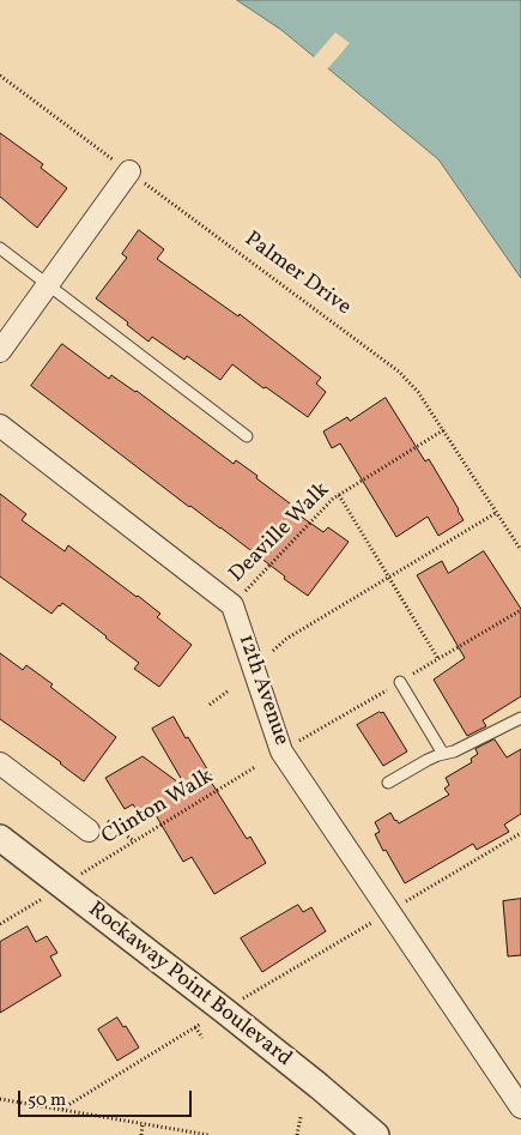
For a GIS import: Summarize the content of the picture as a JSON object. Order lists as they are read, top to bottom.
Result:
{
  "streets": {
    "street": ["12th Avenue", "Rockaway Point Boulevard"],
    "path": ["Palmer Drive", "Deaville Walk", "Clinton Walk"]
  },
  "crossings": [
    ["Palmer Drive", "Deaville Walk"],
    ["Deaville Walk", "12th Avenue"]
  ],
  "scale_bar": "50 m"
}
